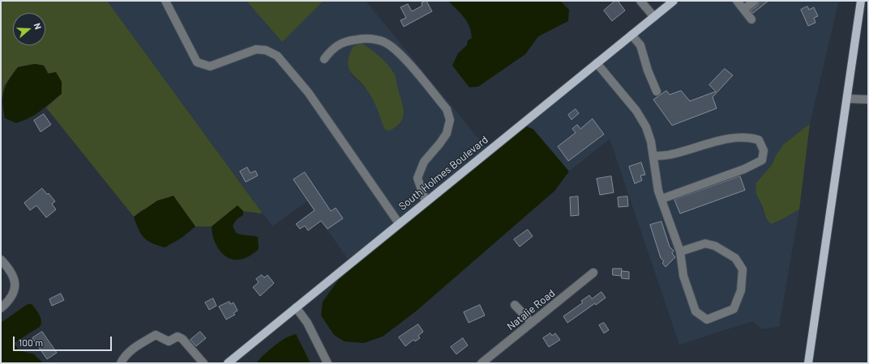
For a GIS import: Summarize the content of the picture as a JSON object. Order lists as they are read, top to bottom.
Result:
{
  "streets": {
    "main road": ["South Holmes Boulevard"],
    "street": ["Natalie Road"]
  },
  "scale_bar": "100 m",
  "north": "right"
}
